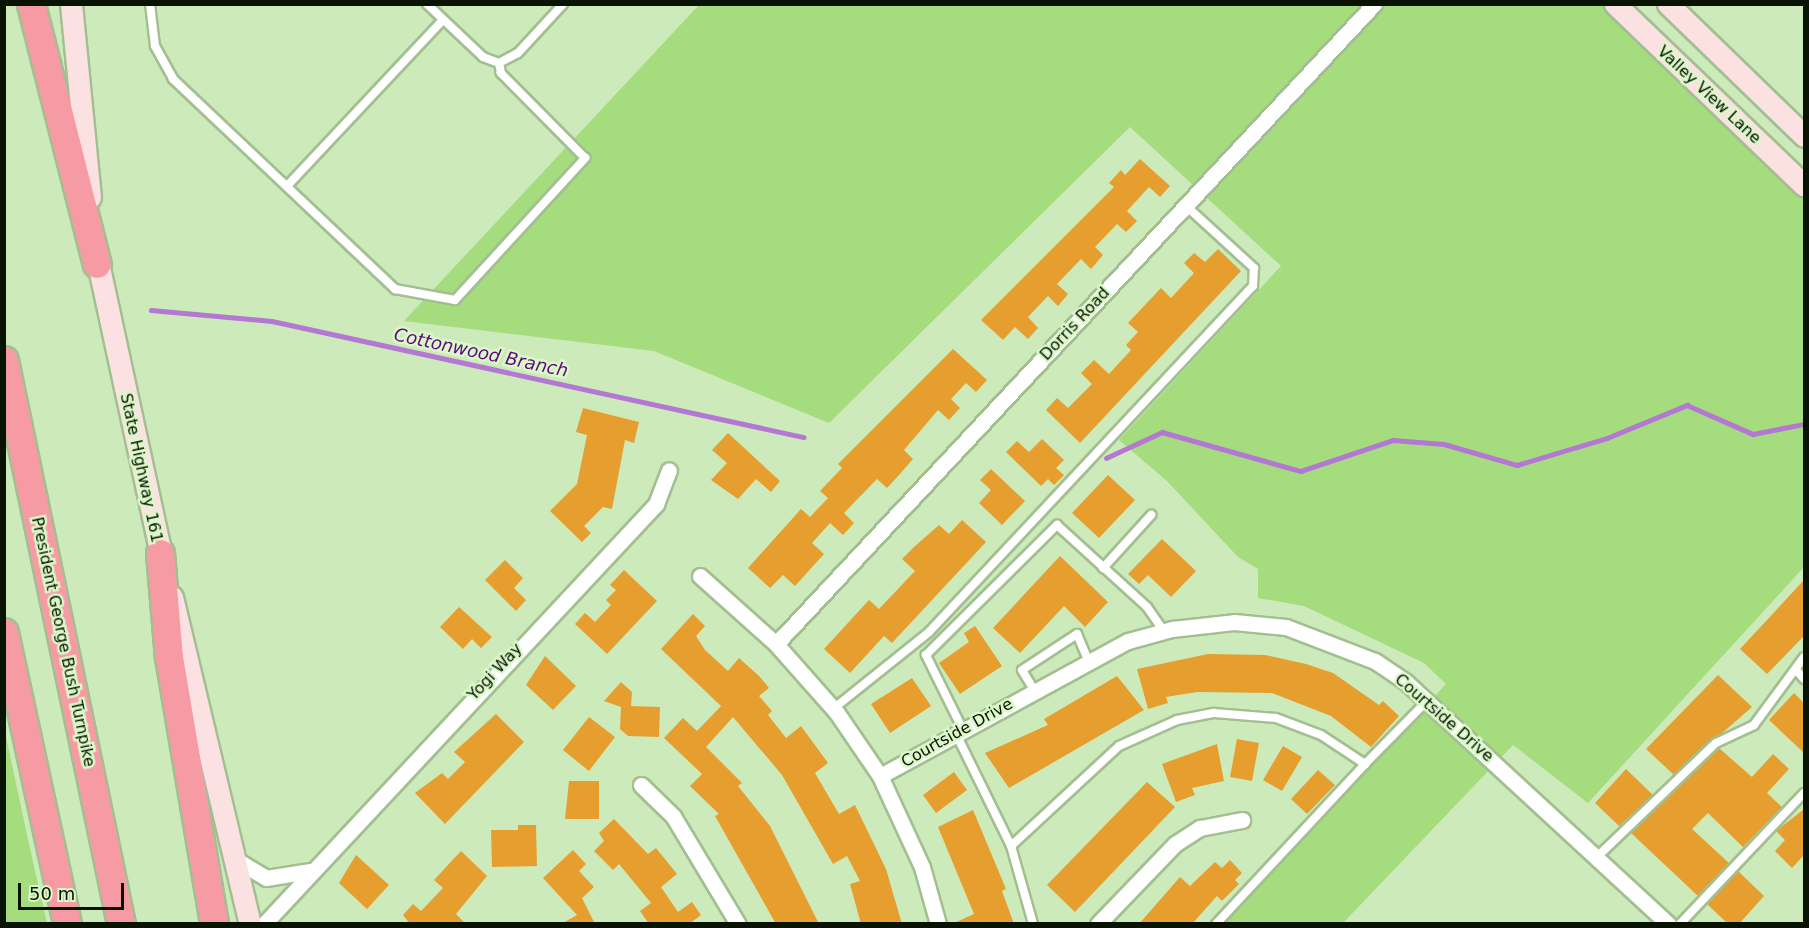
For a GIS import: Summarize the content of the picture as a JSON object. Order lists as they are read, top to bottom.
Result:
{
  "streets": {
    "highway": ["President George Bush Turnpike"],
    "main road": ["Valley View Lane", "State Highway 161"],
    "street": ["Dorris Road", "Yogi Way", "Courtside Drive"]
  },
  "water": ["Cottonwood Branch"],
  "scale_bar": "50 m"
}
